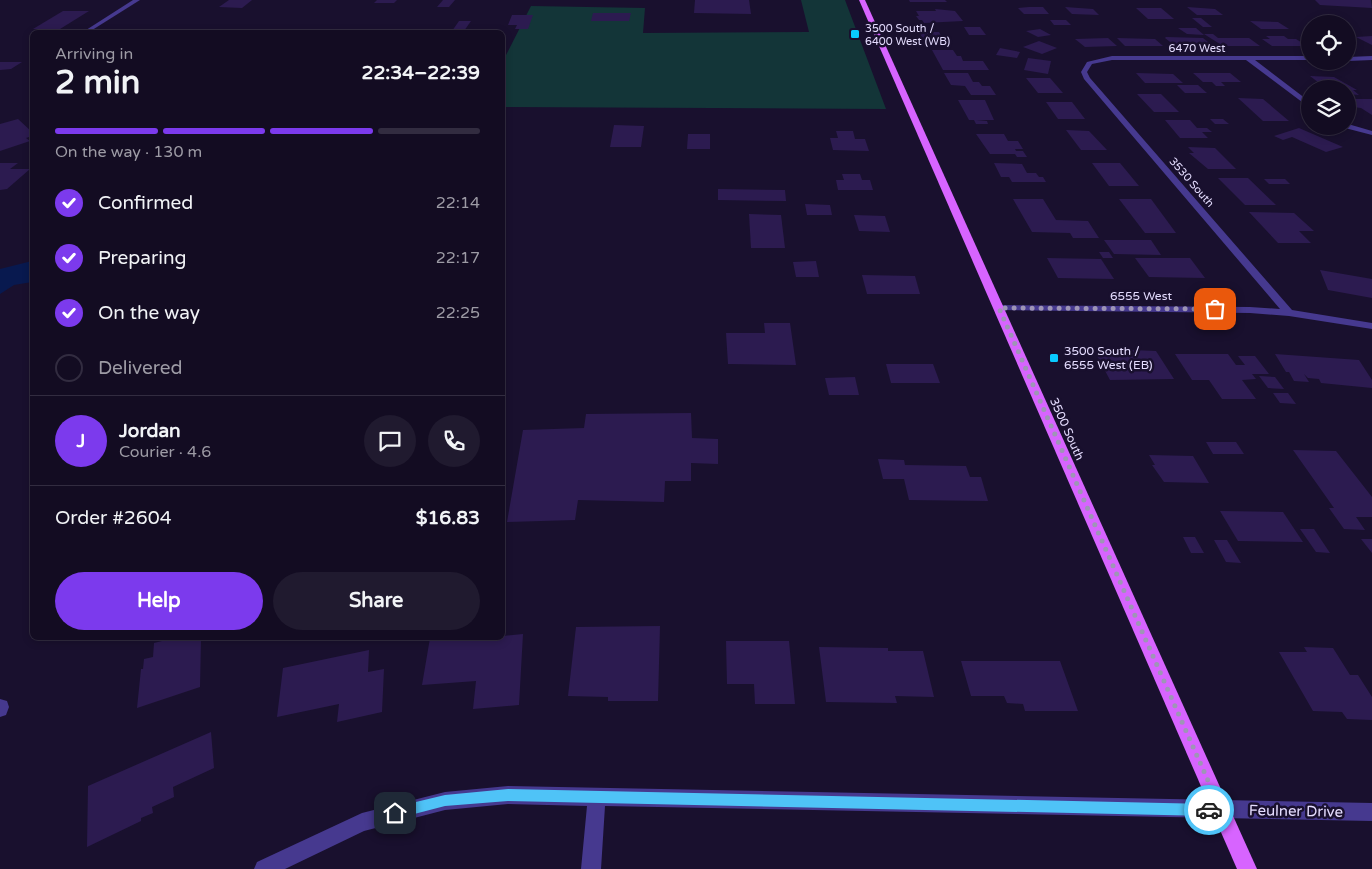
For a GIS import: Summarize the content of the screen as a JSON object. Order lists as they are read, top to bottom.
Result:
{
  "streets": {
    "main road": ["3500 South"],
    "street": [
      "6470 West",
      "3530 South",
      "6555 West",
      "Feulner Drive"
    ]
  },
  "crossings": [
    ["6470 West", "3530 South"],
    ["3530 South", "6555 West"],
    ["6555 West", "3500 South"],
    ["3500 South", "Feulner Drive"]
  ],
  "places": {
    "transit": ["3500 South / 6400 West (WB)", "3500 South / 6555 West (EB)"]
  },
  "page": {
    "heading": ["2 min", "Arriving in", "22:34–22:39"],
    "panel": [
      "Jordan",
      "Courier · 4.6",
      "Order #2604",
      "$16.83"
    ],
    "bar": "On the way · 130 m",
    "list": [
      ["Confirmed", "22:14"],
      ["Preparing", "22:17"],
      ["On the way", "22:25"],
      "Delivered"
    ],
    "round": "J",
    "buttons": ["Help", "Share"]
  }
}
